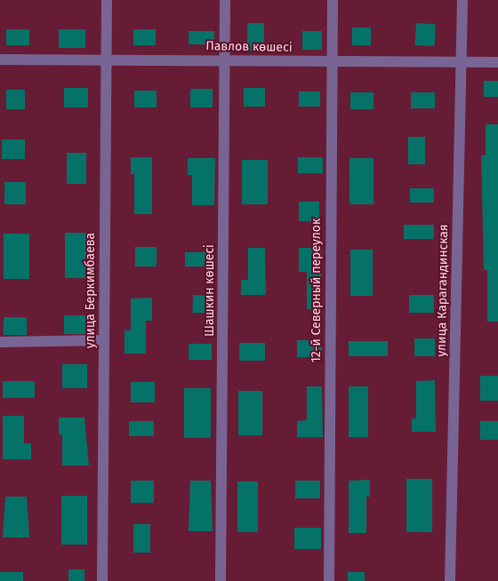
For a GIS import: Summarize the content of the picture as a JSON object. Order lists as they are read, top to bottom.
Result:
{
  "streets": {
    "street": [
      "Павлов көшесі",
      "улица Беркимбаева",
      "Шашкин көшесі",
      "12-й Северный переулок",
      "улица Карагандинская"
    ]
  },
  "crossings": [
    ["Павлов көшесі", "улица Беркимбаева"],
    ["Павлов көшесі", "Шашкин көшесі"],
    ["Павлов көшесі", "12-й Северный переулок"],
    ["Павлов көшесі", "улица Карагандинская"]
  ]
}
